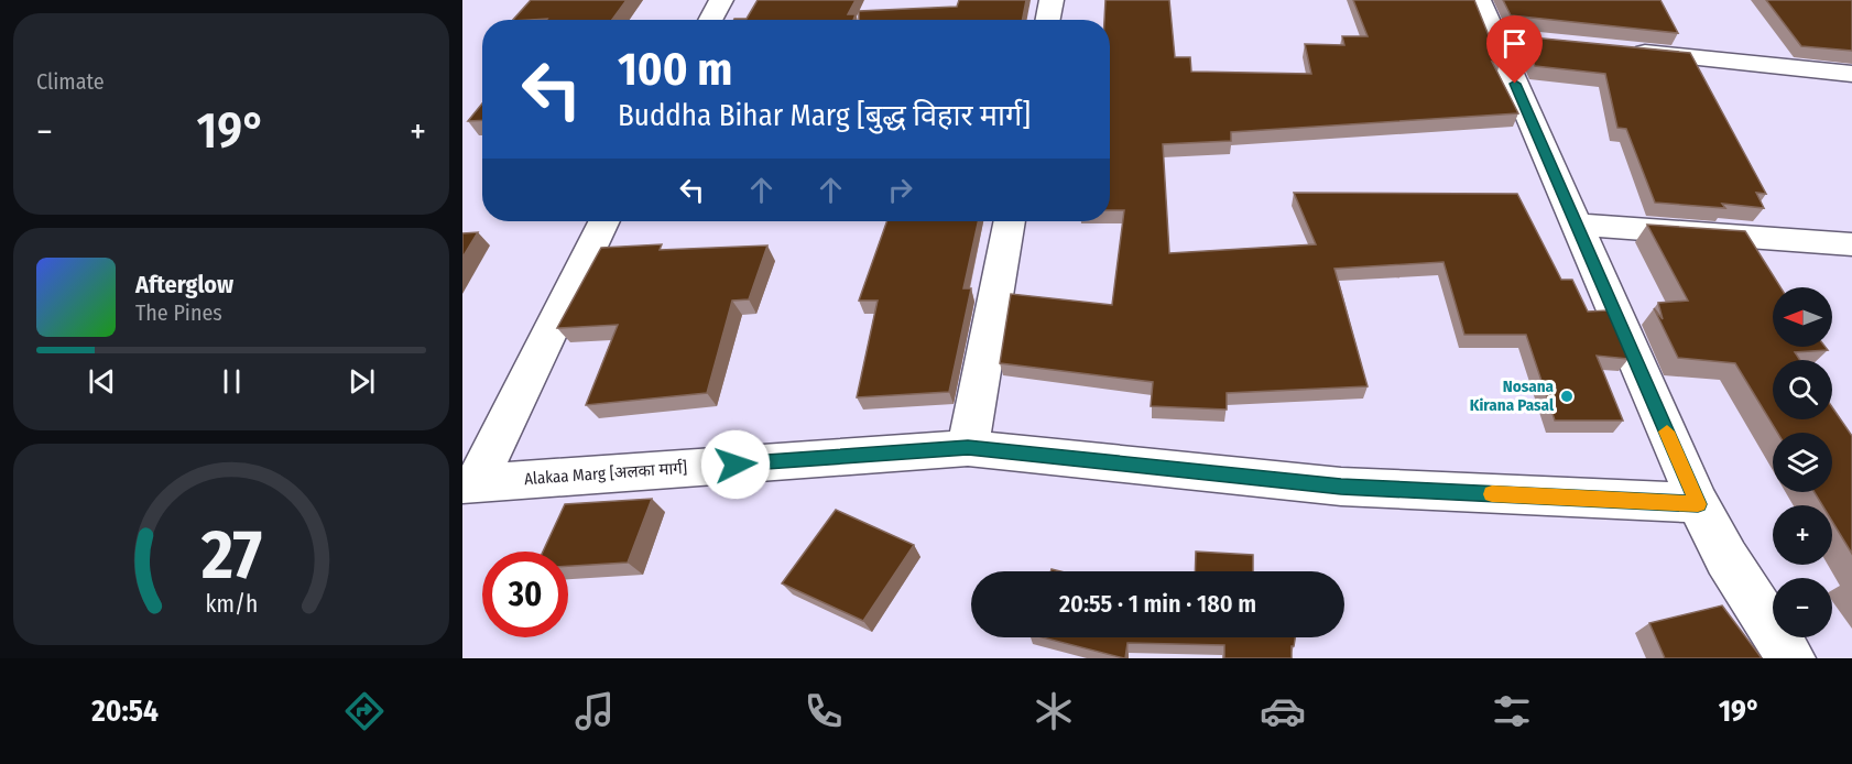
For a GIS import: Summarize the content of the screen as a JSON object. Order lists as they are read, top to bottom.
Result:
{
  "streets": {
    "street": ["Alakaa Marg [अलका मार्ग]"]
  },
  "places": ["Nosana Kirana Pasal"],
  "north": "left",
  "page": {
    "tile": "Climate",
    "turn": ["100 m", "Buddha Bihar Marg [बुद्ध विहार मार्ग]"],
    "heat": ["−", "19°", "+"],
    "song": ["Afterglow", "The Pines"],
    "map_buttons": ["+", "−"],
    "limit": "30",
    "trip": "20:55 · 1 min · 180 m",
    "tabs": ["20:54", "19°"],
    "gauge": ["27", "km/h"]
  }
}
